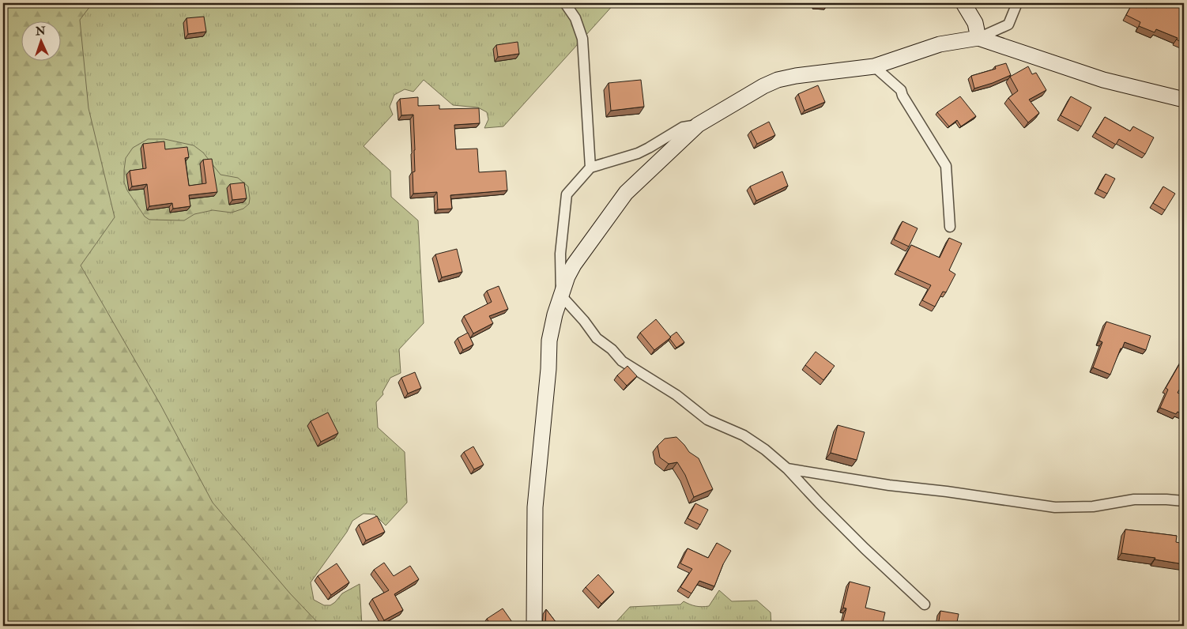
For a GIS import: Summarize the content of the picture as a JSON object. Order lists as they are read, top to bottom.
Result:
{
  "north": "top"
}
